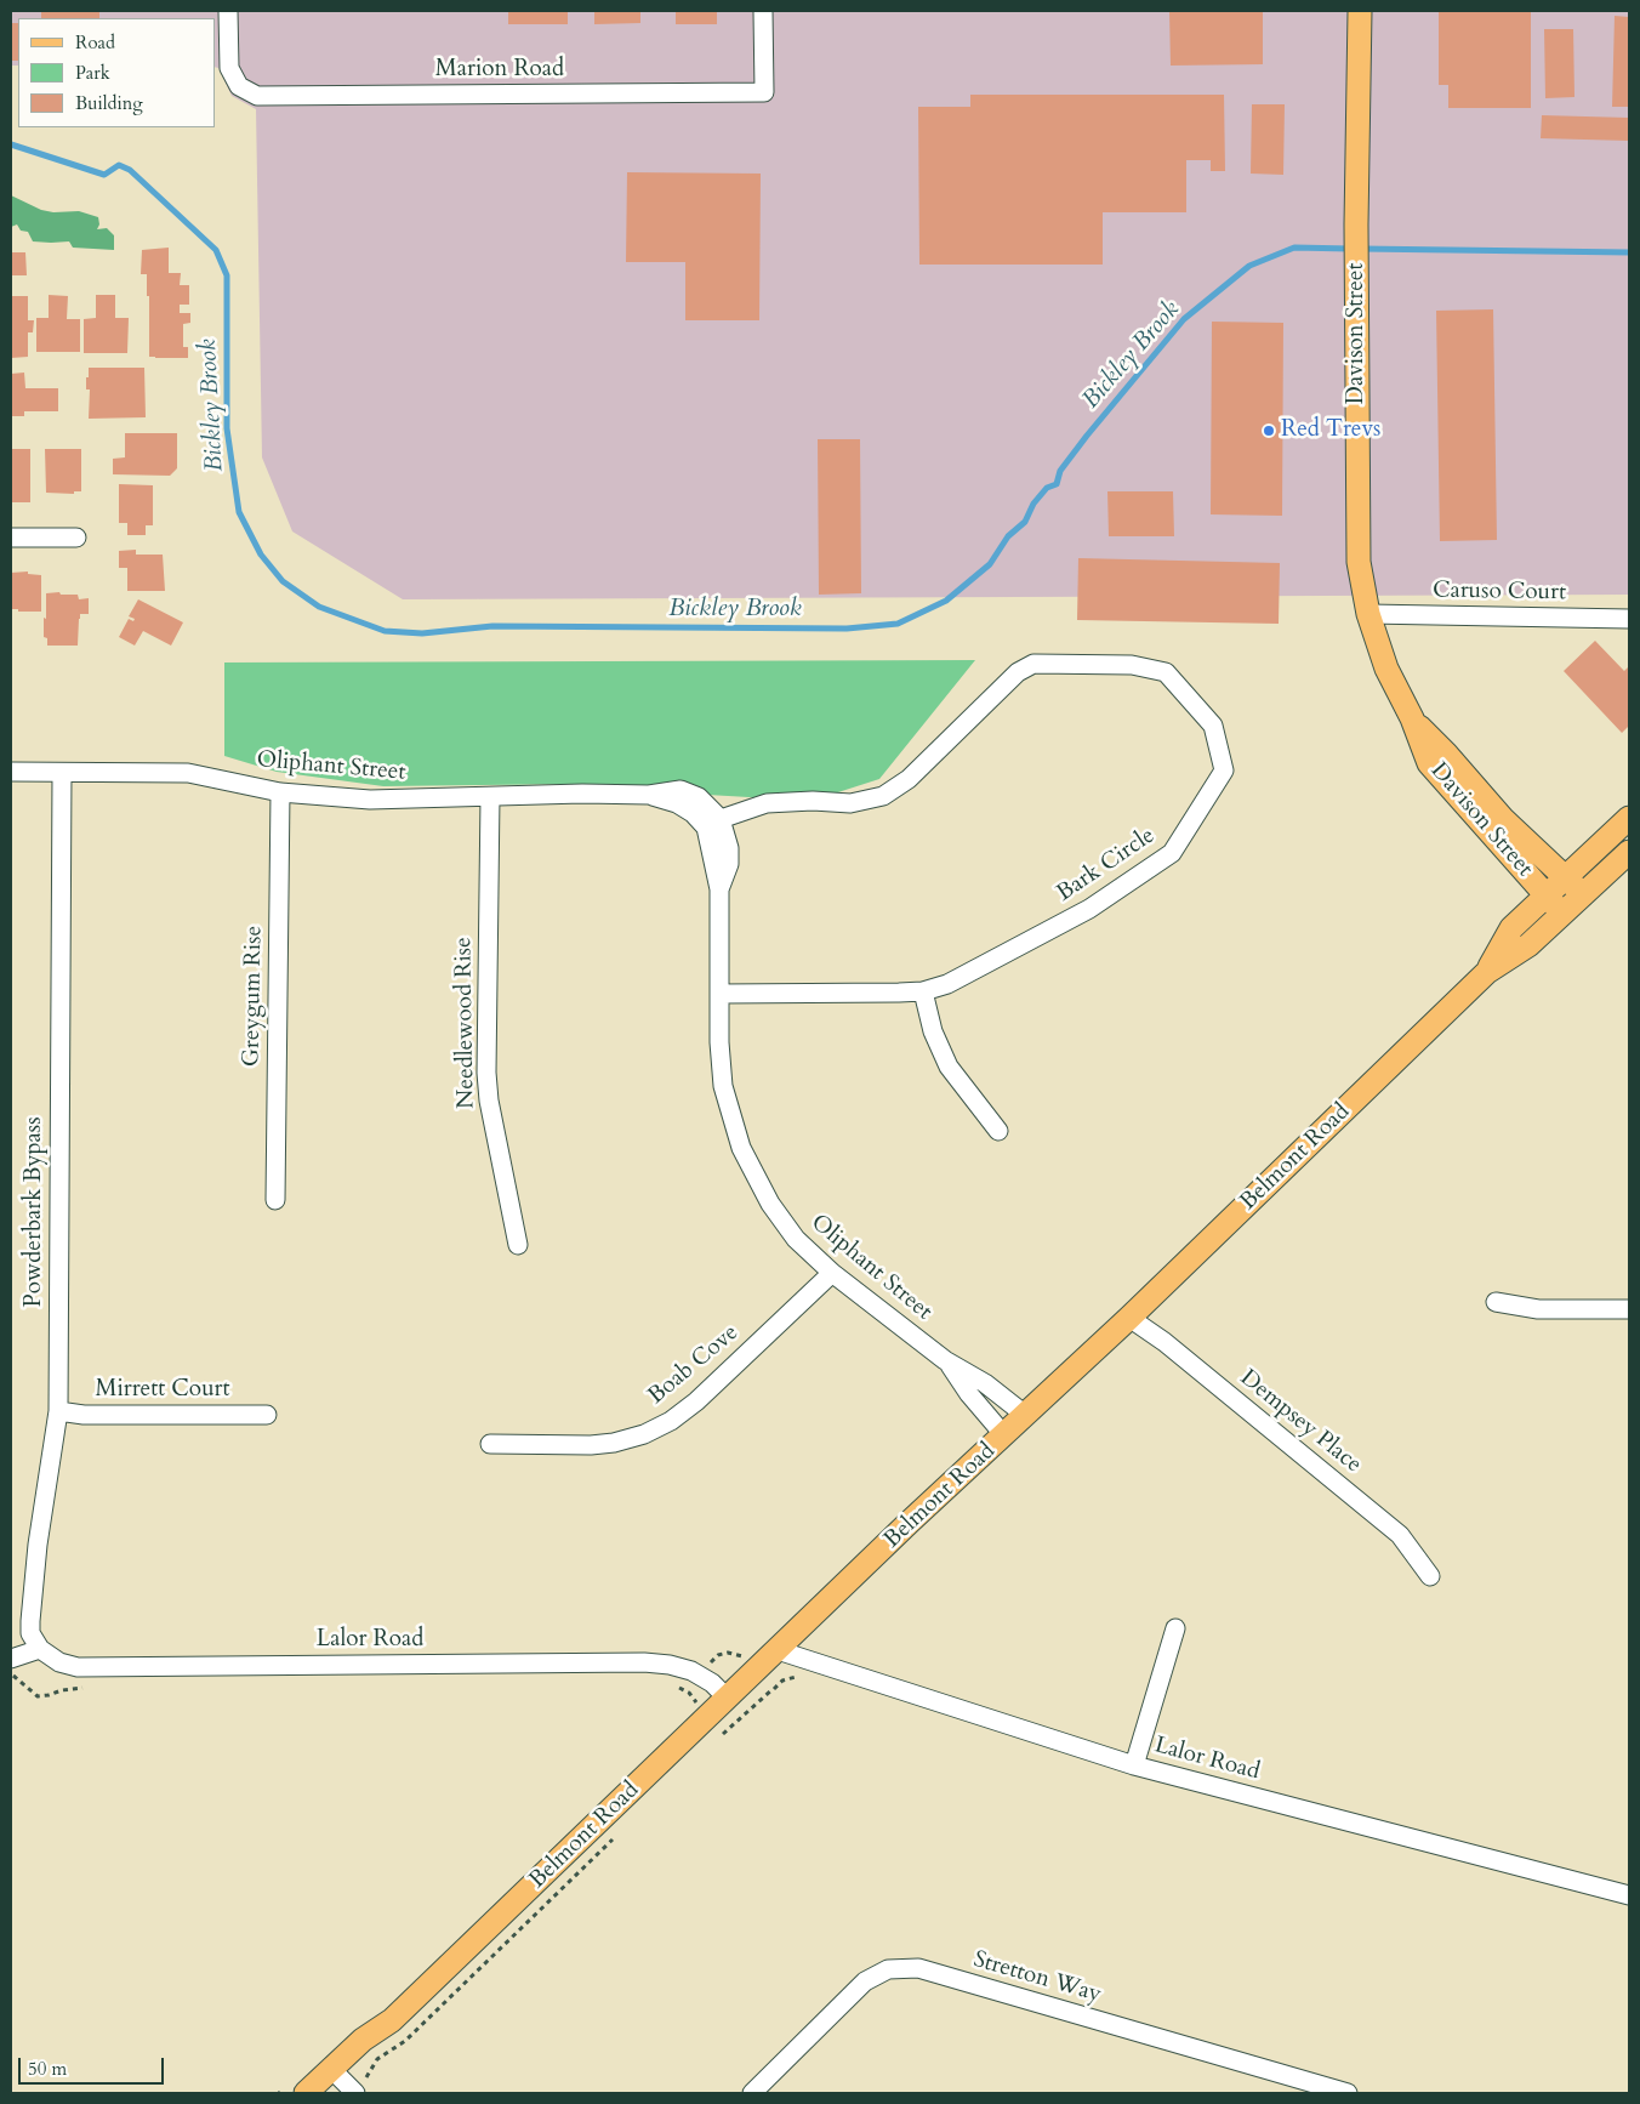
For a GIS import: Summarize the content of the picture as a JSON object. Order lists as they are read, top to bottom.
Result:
{
  "streets": {
    "main road": ["Davison Street", "Belmont Road"],
    "street": [
      "Marion Road",
      "Caruso Court",
      "Oliphant Street",
      "Bark Circle",
      "Greygum Rise",
      "Needlewood Rise",
      "Powderbark Bypass",
      "Boab Cove",
      "Mirrett Court",
      "Dempsey Place",
      "Lalor Road",
      "Stretton Way"
    ]
  },
  "crossings": [
    ["Davison Street", "Caruso Court"],
    ["Davison Street", "Belmont Road"],
    ["Oliphant Street", "Bark Circle"],
    ["Oliphant Street", "Greygum Rise"],
    ["Oliphant Street", "Needlewood Rise"],
    ["Oliphant Street", "Belmont Road"],
    ["Oliphant Street", "Powderbark Bypass"],
    ["Oliphant Street", "Boab Cove"],
    ["Belmont Road", "Dempsey Place"],
    ["Belmont Road", "Lalor Road"],
    ["Powderbark Bypass", "Mirrett Court"],
    ["Powderbark Bypass", "Lalor Road"]
  ],
  "water": ["Bickley Brook"],
  "places": ["Red Trevs"],
  "legend": ["Road", "Park", "Building"],
  "scale_bar": "50 m"
}
